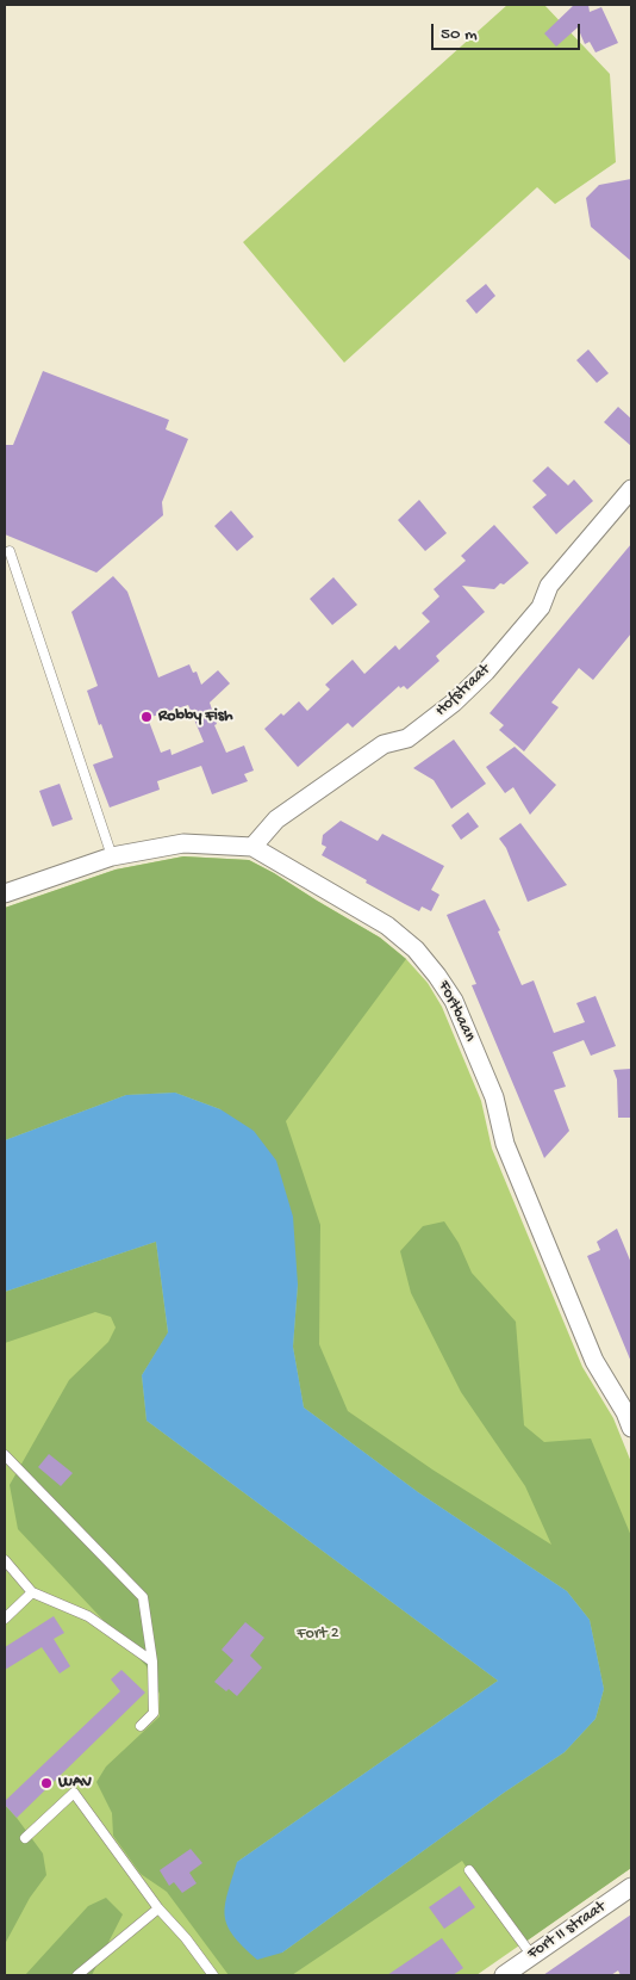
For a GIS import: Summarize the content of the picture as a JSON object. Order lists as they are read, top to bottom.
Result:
{
  "streets": {
    "street": ["Hofstraat", "Fortbaan", "Fort II straat"]
  },
  "crossings": [
    ["Hofstraat", "Fortbaan"]
  ],
  "parks": ["Fort 2"],
  "places": ["Robby Fish", "WAV"],
  "scale_bar": "50 m"
}
